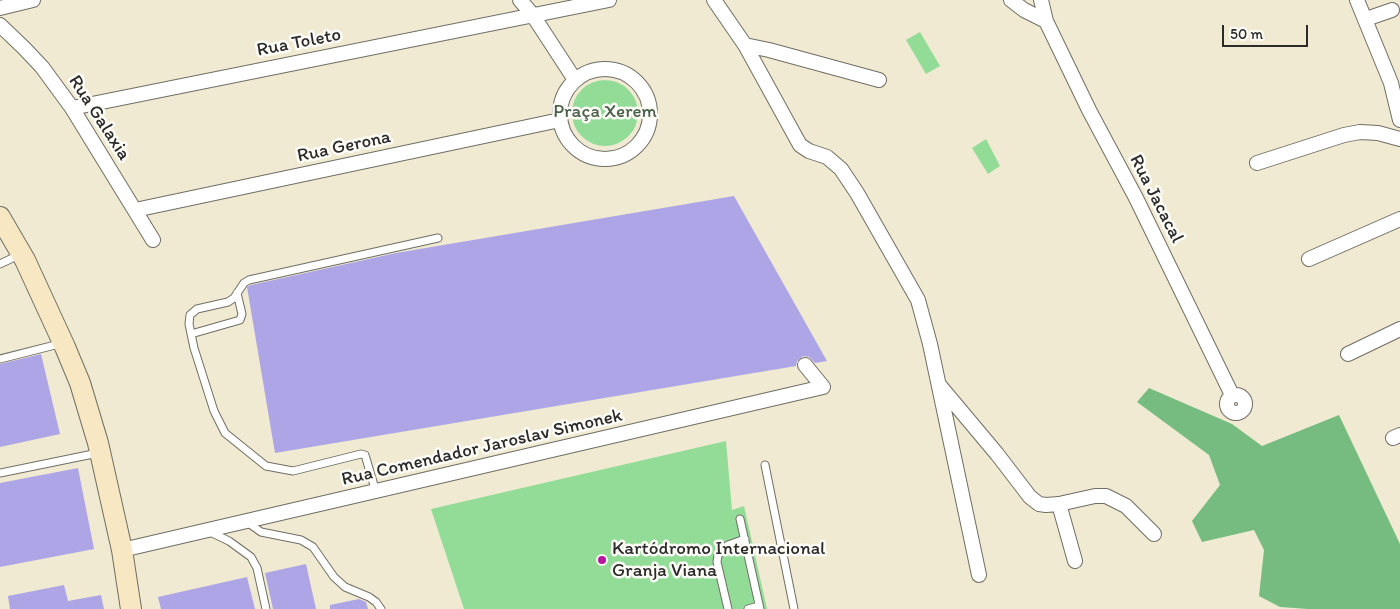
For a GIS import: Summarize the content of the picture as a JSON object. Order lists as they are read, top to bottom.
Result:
{
  "streets": {
    "street": [
      "Rua Toleto",
      "Rua Galaxia",
      "Rua Gerona",
      "Rua Jacacal",
      "Rua Comendador Jaroslav Simonek"
    ]
  },
  "crossings": [
    ["Rua Toleto", "Rua Galaxia"],
    ["Rua Galaxia", "Rua Gerona"]
  ],
  "parks": ["Praça Xerem"],
  "places": ["Kartódromo Internacional Granja Viana"],
  "scale_bar": "50 m"
}
